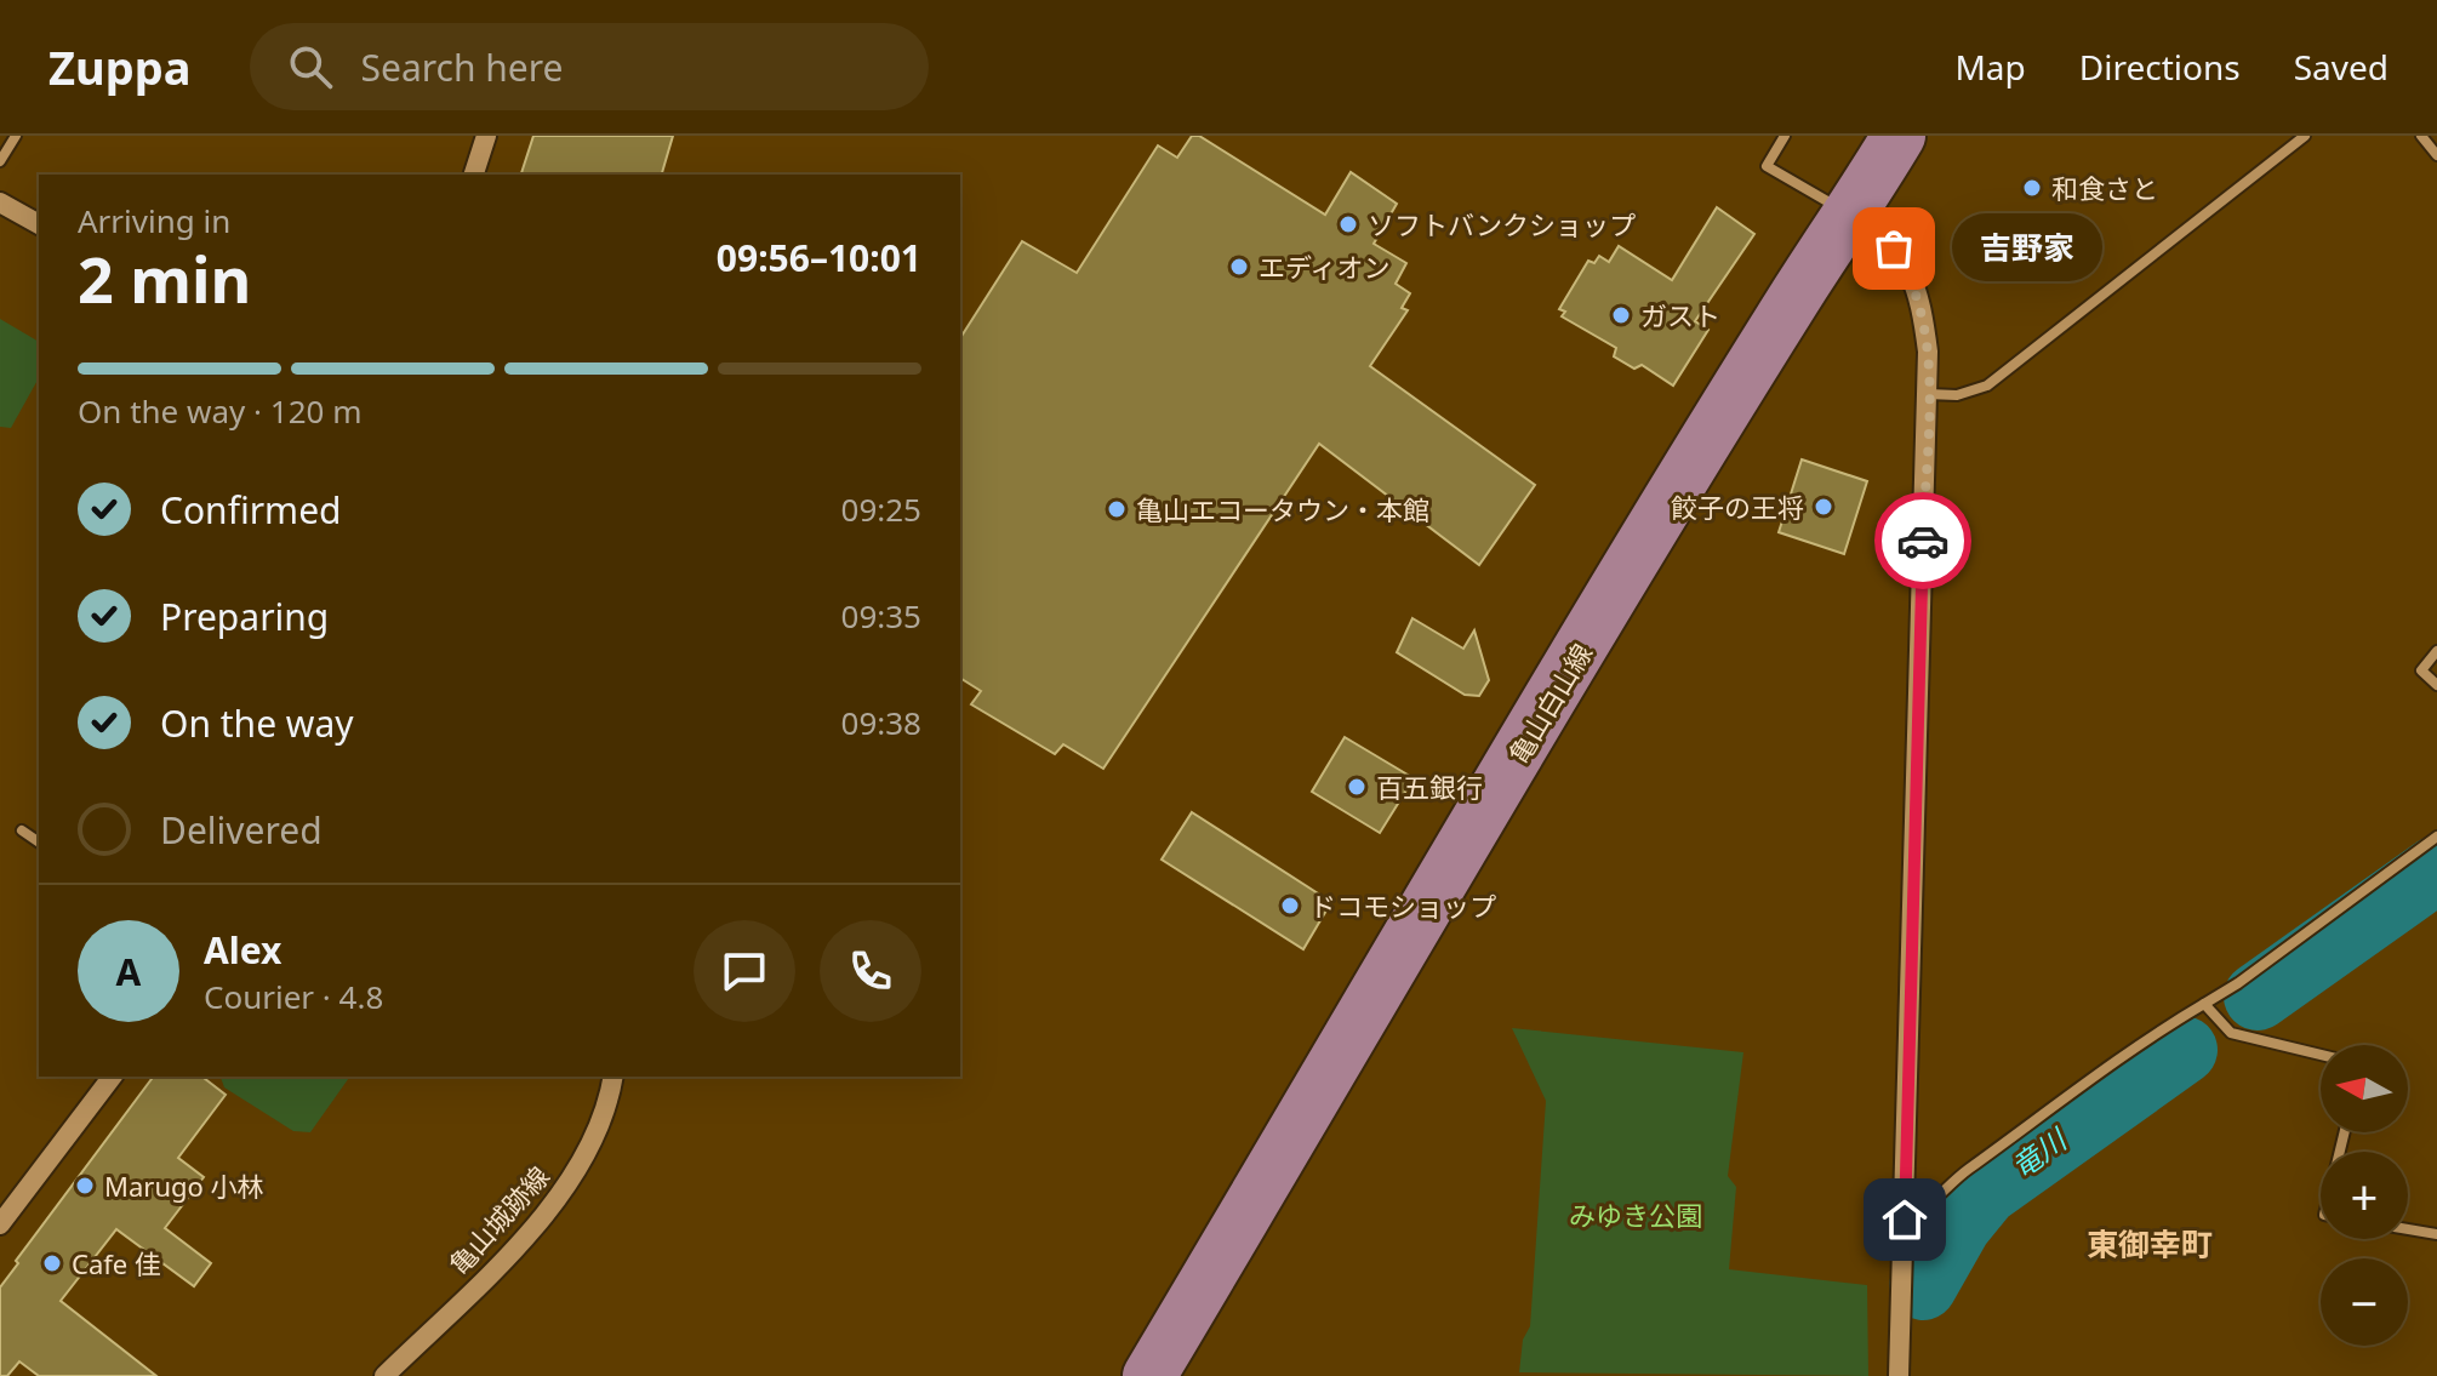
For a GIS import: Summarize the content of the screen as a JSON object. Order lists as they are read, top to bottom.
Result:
{
  "streets": {
    "main road": ["亀山白山線"],
    "street": ["亀山城跡線"]
  },
  "districts": ["東御幸町"],
  "water": ["竜川"],
  "parks": ["みゆき公園"],
  "places": [
    "和食さと",
    "ソフトバンクショップ",
    "吉野家",
    "エディオン",
    "ガスト",
    "餃子の王将",
    "亀山エコータウン・本館",
    "百五銀行",
    "ドコモショップ",
    "Marugo 小林",
    "Cafe 佳"
  ],
  "north": "left",
  "page": {
    "header": "Zuppa",
    "search": "Search here",
    "nav": ["Map", "Directions", "Saved"],
    "heading": ["2 min", "Arriving in", "09:56–10:01"],
    "panel": ["Alex", "Courier · 4.8"],
    "bubble": "吉野家",
    "bar": "On the way · 120 m",
    "list": [
      ["Confirmed", "09:25"],
      ["Preparing", "09:35"],
      ["On the way", "09:38"],
      "Delivered"
    ],
    "round": "A",
    "map_buttons": ["+", "−"]
  }
}
